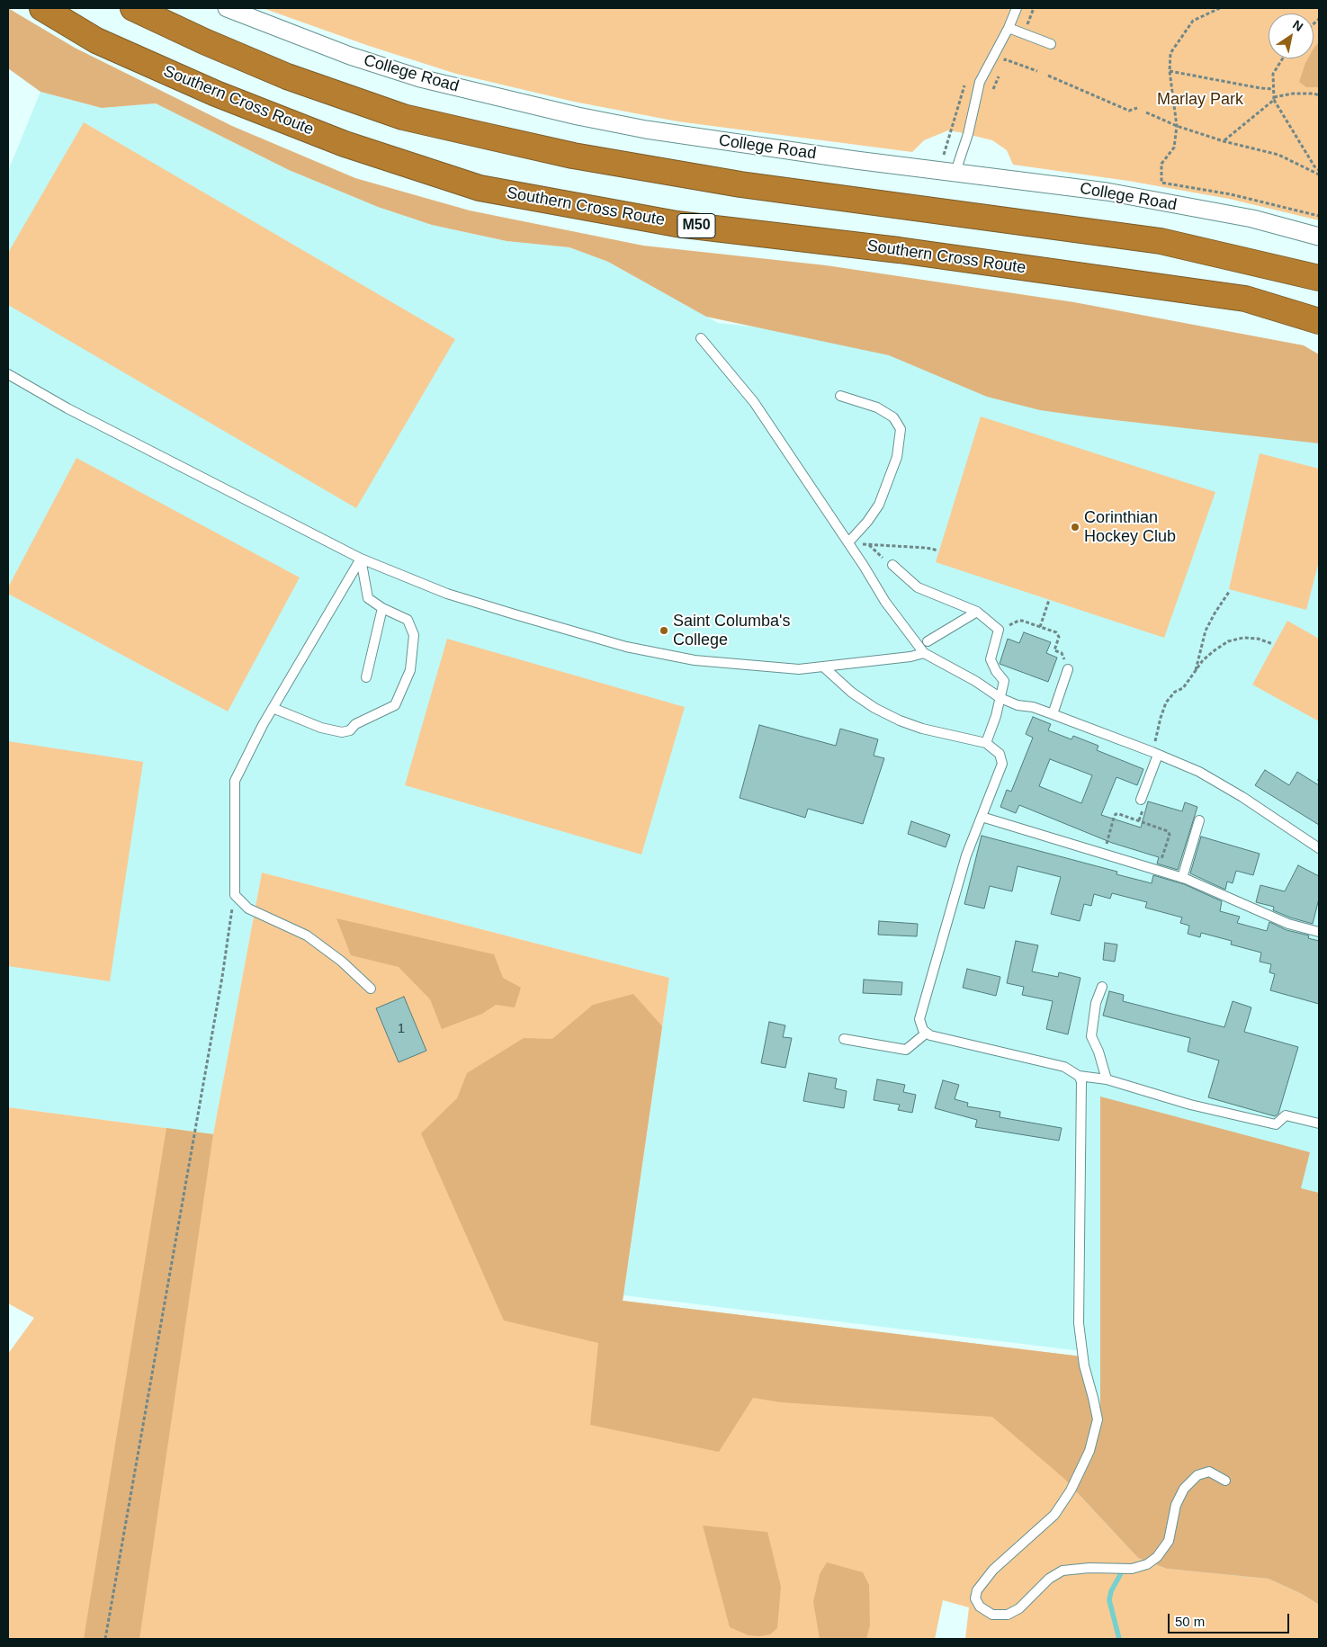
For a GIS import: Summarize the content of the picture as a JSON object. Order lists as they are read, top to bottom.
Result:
{
  "streets": {
    "highway": ["Southern Cross Route", "M50"],
    "street": ["College Road"]
  },
  "parks": ["Marlay Park"],
  "places": ["Corinthian Hockey Club", "Saint Columba's College"],
  "house_numbers": ["1"],
  "scale_bar": "50 m",
  "north": "top right"
}
